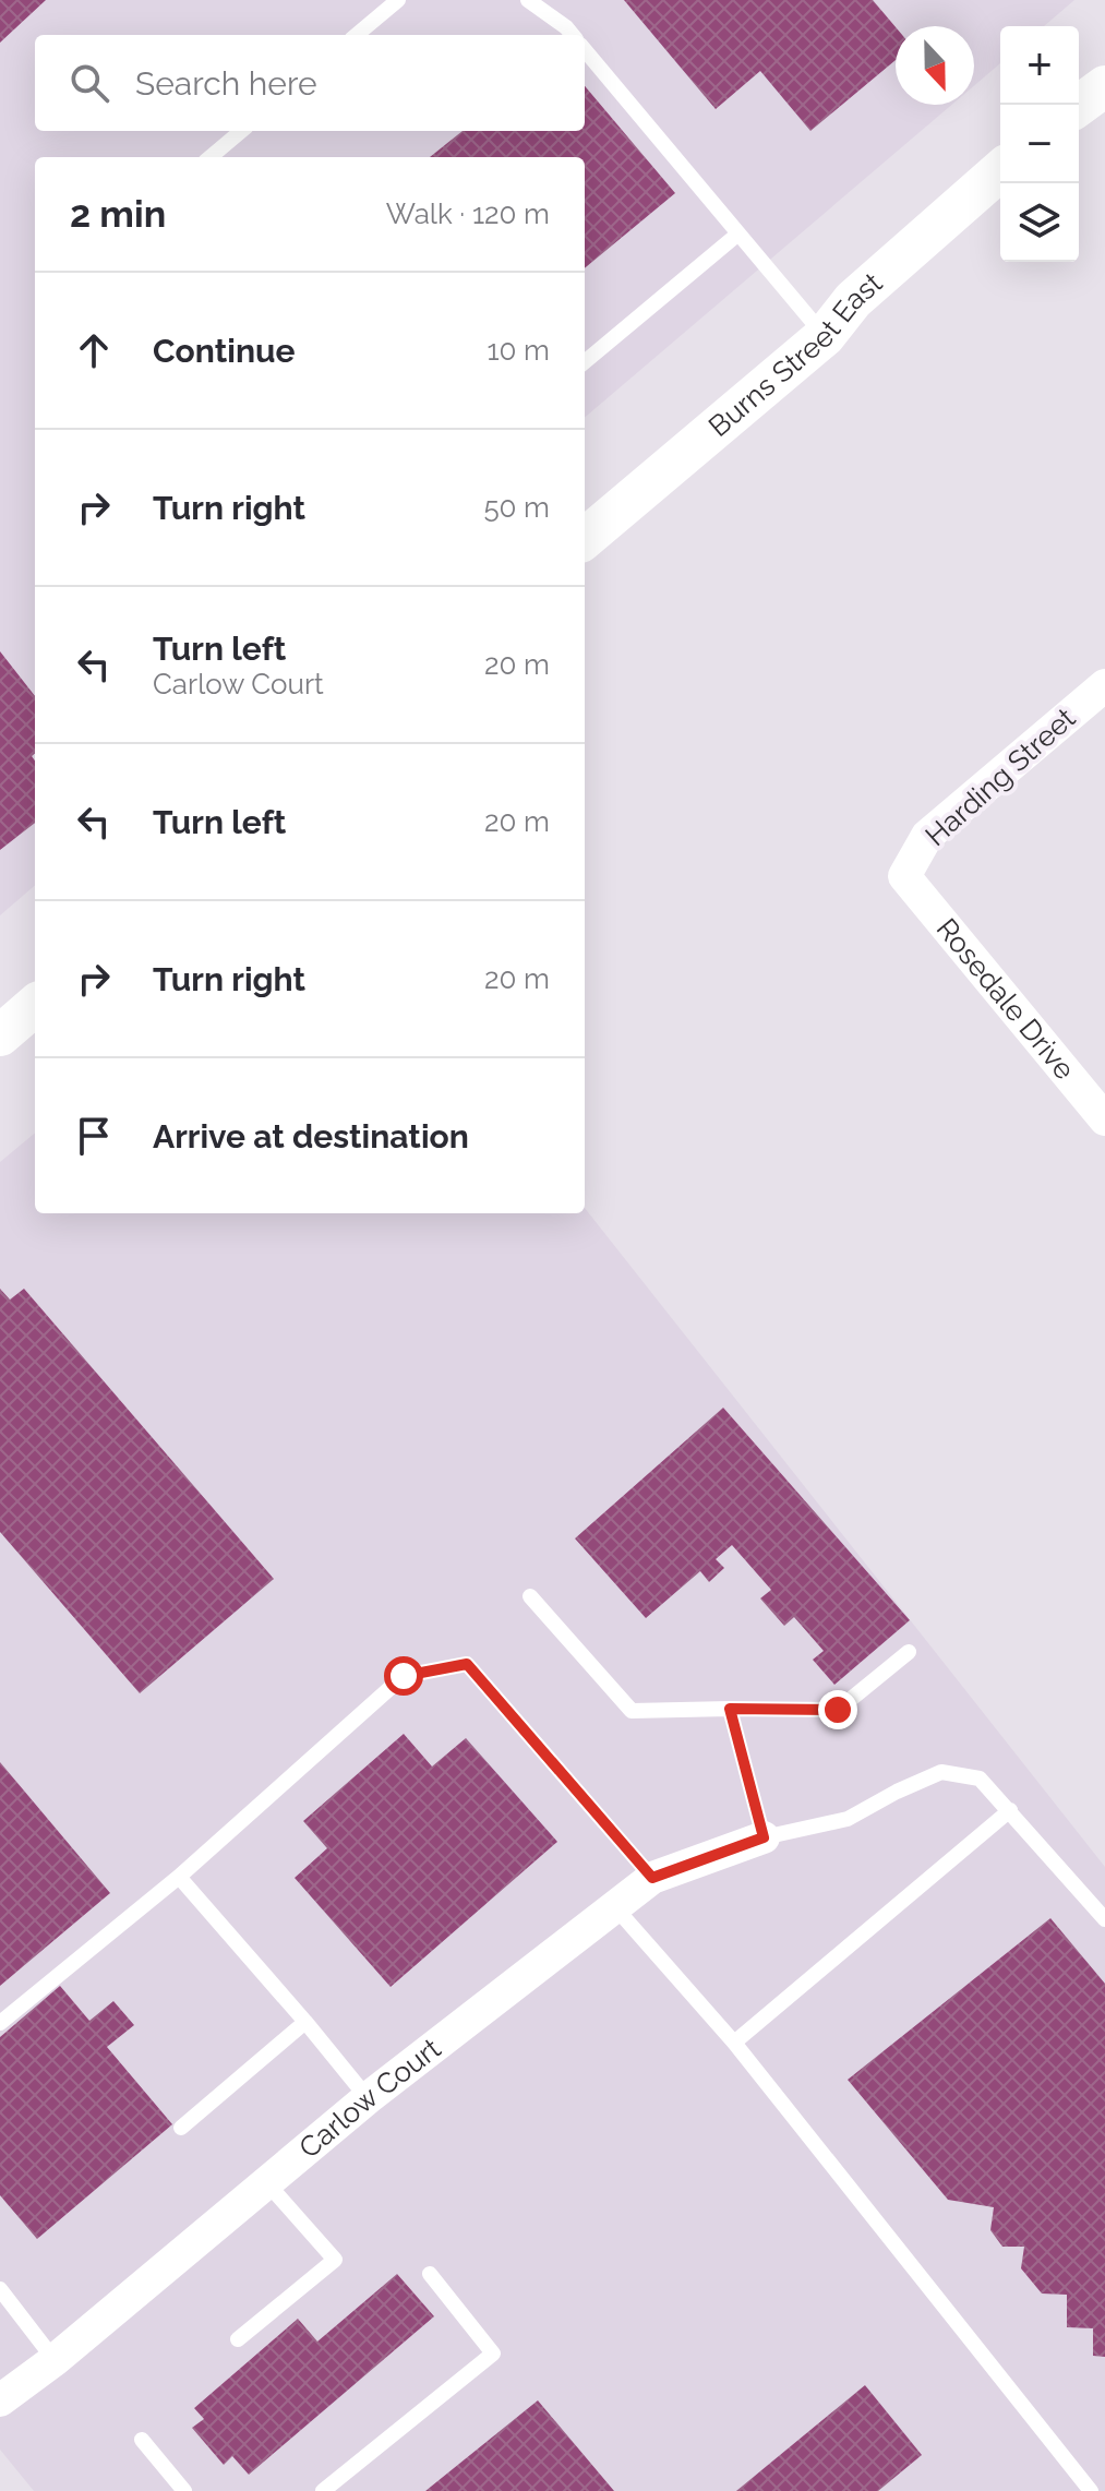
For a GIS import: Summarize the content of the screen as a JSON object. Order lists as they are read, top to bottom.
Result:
{
  "streets": {
    "street": [
      "Burns Street East",
      "Harding Street",
      "Rosedale Drive",
      "Carlow Court"
    ]
  },
  "crossings": [
    ["Harding Street", "Rosedale Drive"]
  ],
  "north": "bottom",
  "page": {
    "map_buttons": ["+", "−"],
    "search": "Search here",
    "heading": ["2 min", "Walk · 120 m"],
    "list": [
      ["Continue", "10 m"],
      ["Turn right", "50 m"],
      ["Turn left", "Carlow Court", "20 m"],
      ["Turn left", "20 m"],
      ["Turn right", "20 m"],
      "Arrive at destination"
    ]
  }
}
